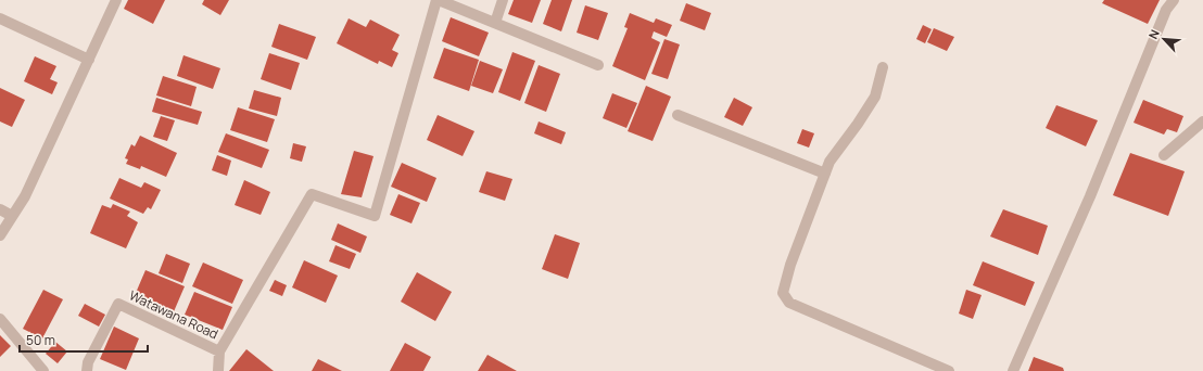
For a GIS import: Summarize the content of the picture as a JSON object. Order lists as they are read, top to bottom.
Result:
{
  "streets": {
    "street": ["Watawana Road"]
  },
  "scale_bar": "50 m",
  "north": "top left"
}
